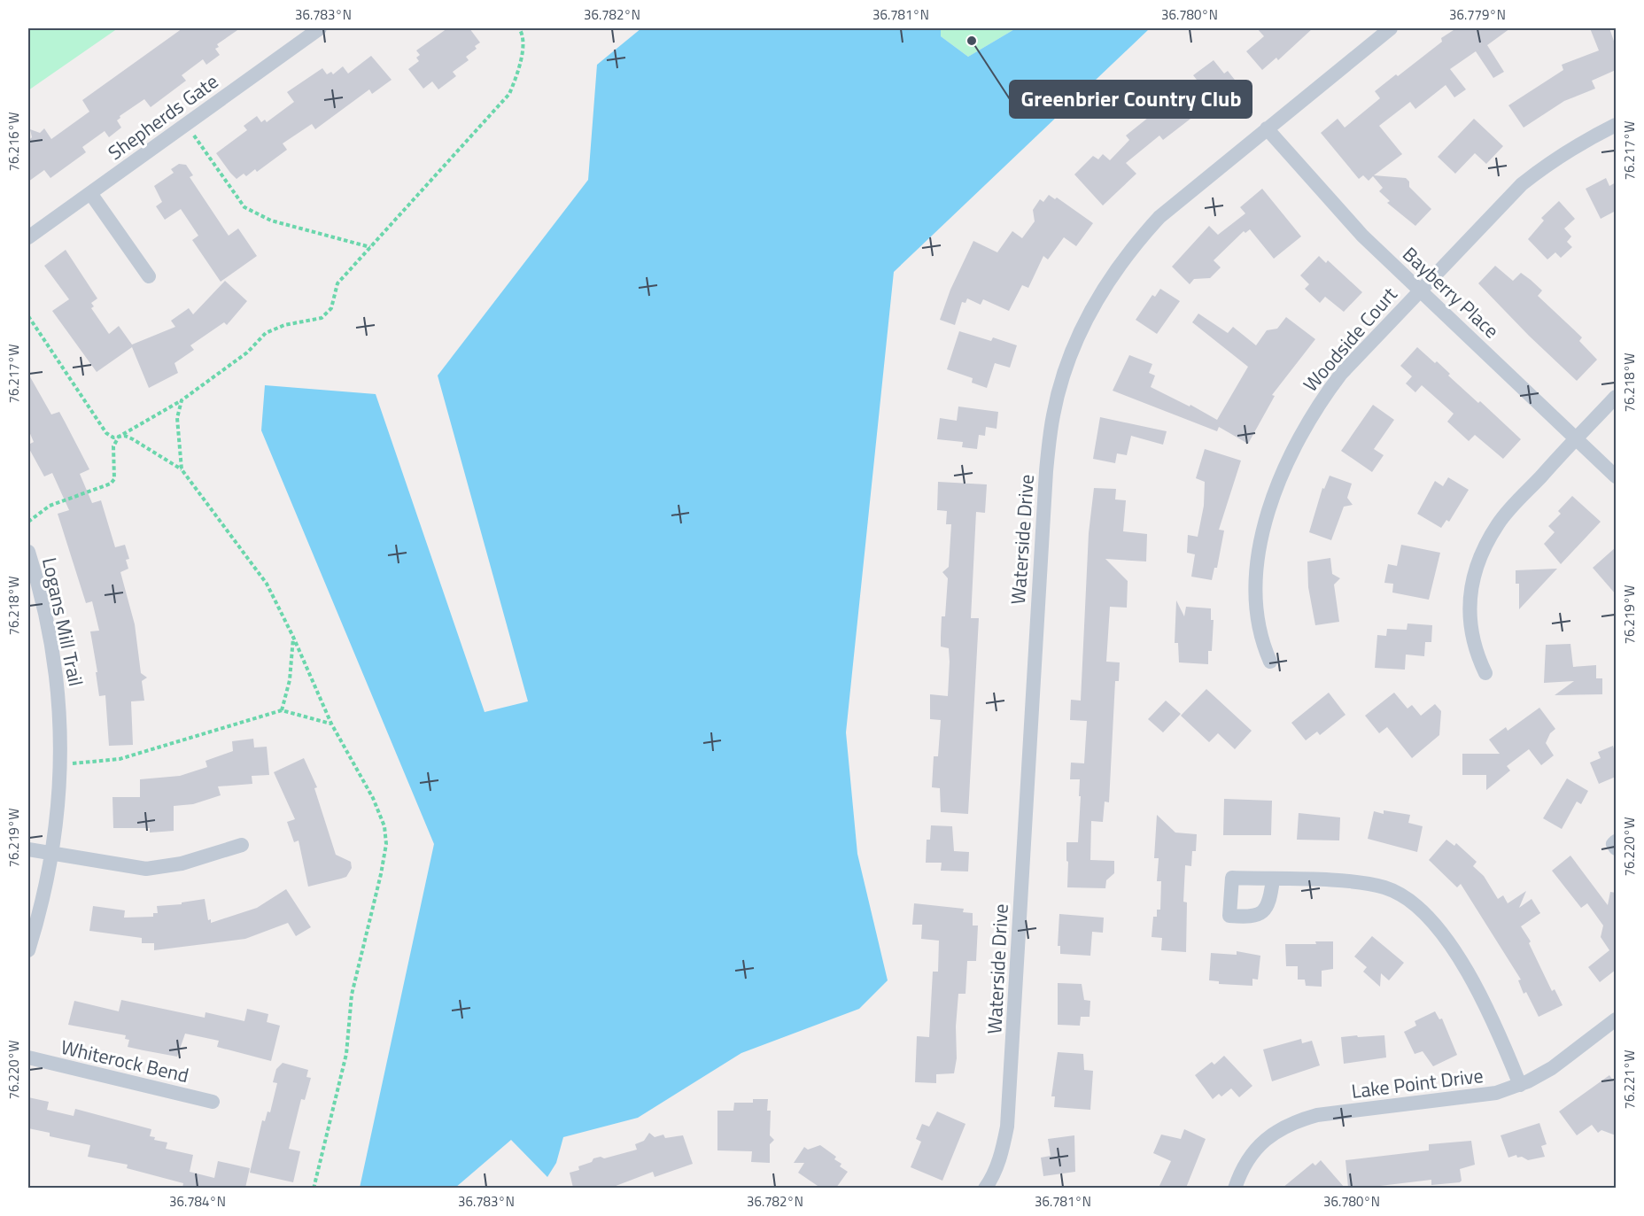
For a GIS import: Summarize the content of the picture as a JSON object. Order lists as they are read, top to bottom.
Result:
{
  "streets": {
    "street": [
      "Shepherds Gate",
      "Bayberry Place",
      "Woodside Court",
      "Waterside Drive",
      "Logans Mill Trail",
      "Whiterock Bend",
      "Lake Point Drive"
    ]
  },
  "crossings": [
    ["Bayberry Place", "Woodside Court"],
    ["Bayberry Place", "Waterside Drive"]
  ],
  "places": ["Greenbrier Country Club"],
  "coordinates": [
    "36.783°N",
    "36.782°N",
    "36.781°N",
    "36.780°N",
    "36.779°N",
    "76.216°W",
    "76.217°W",
    "76.218°W",
    "76.219°W",
    "76.220°W",
    "76.221°W",
    "36.784°N"
  ]
}
